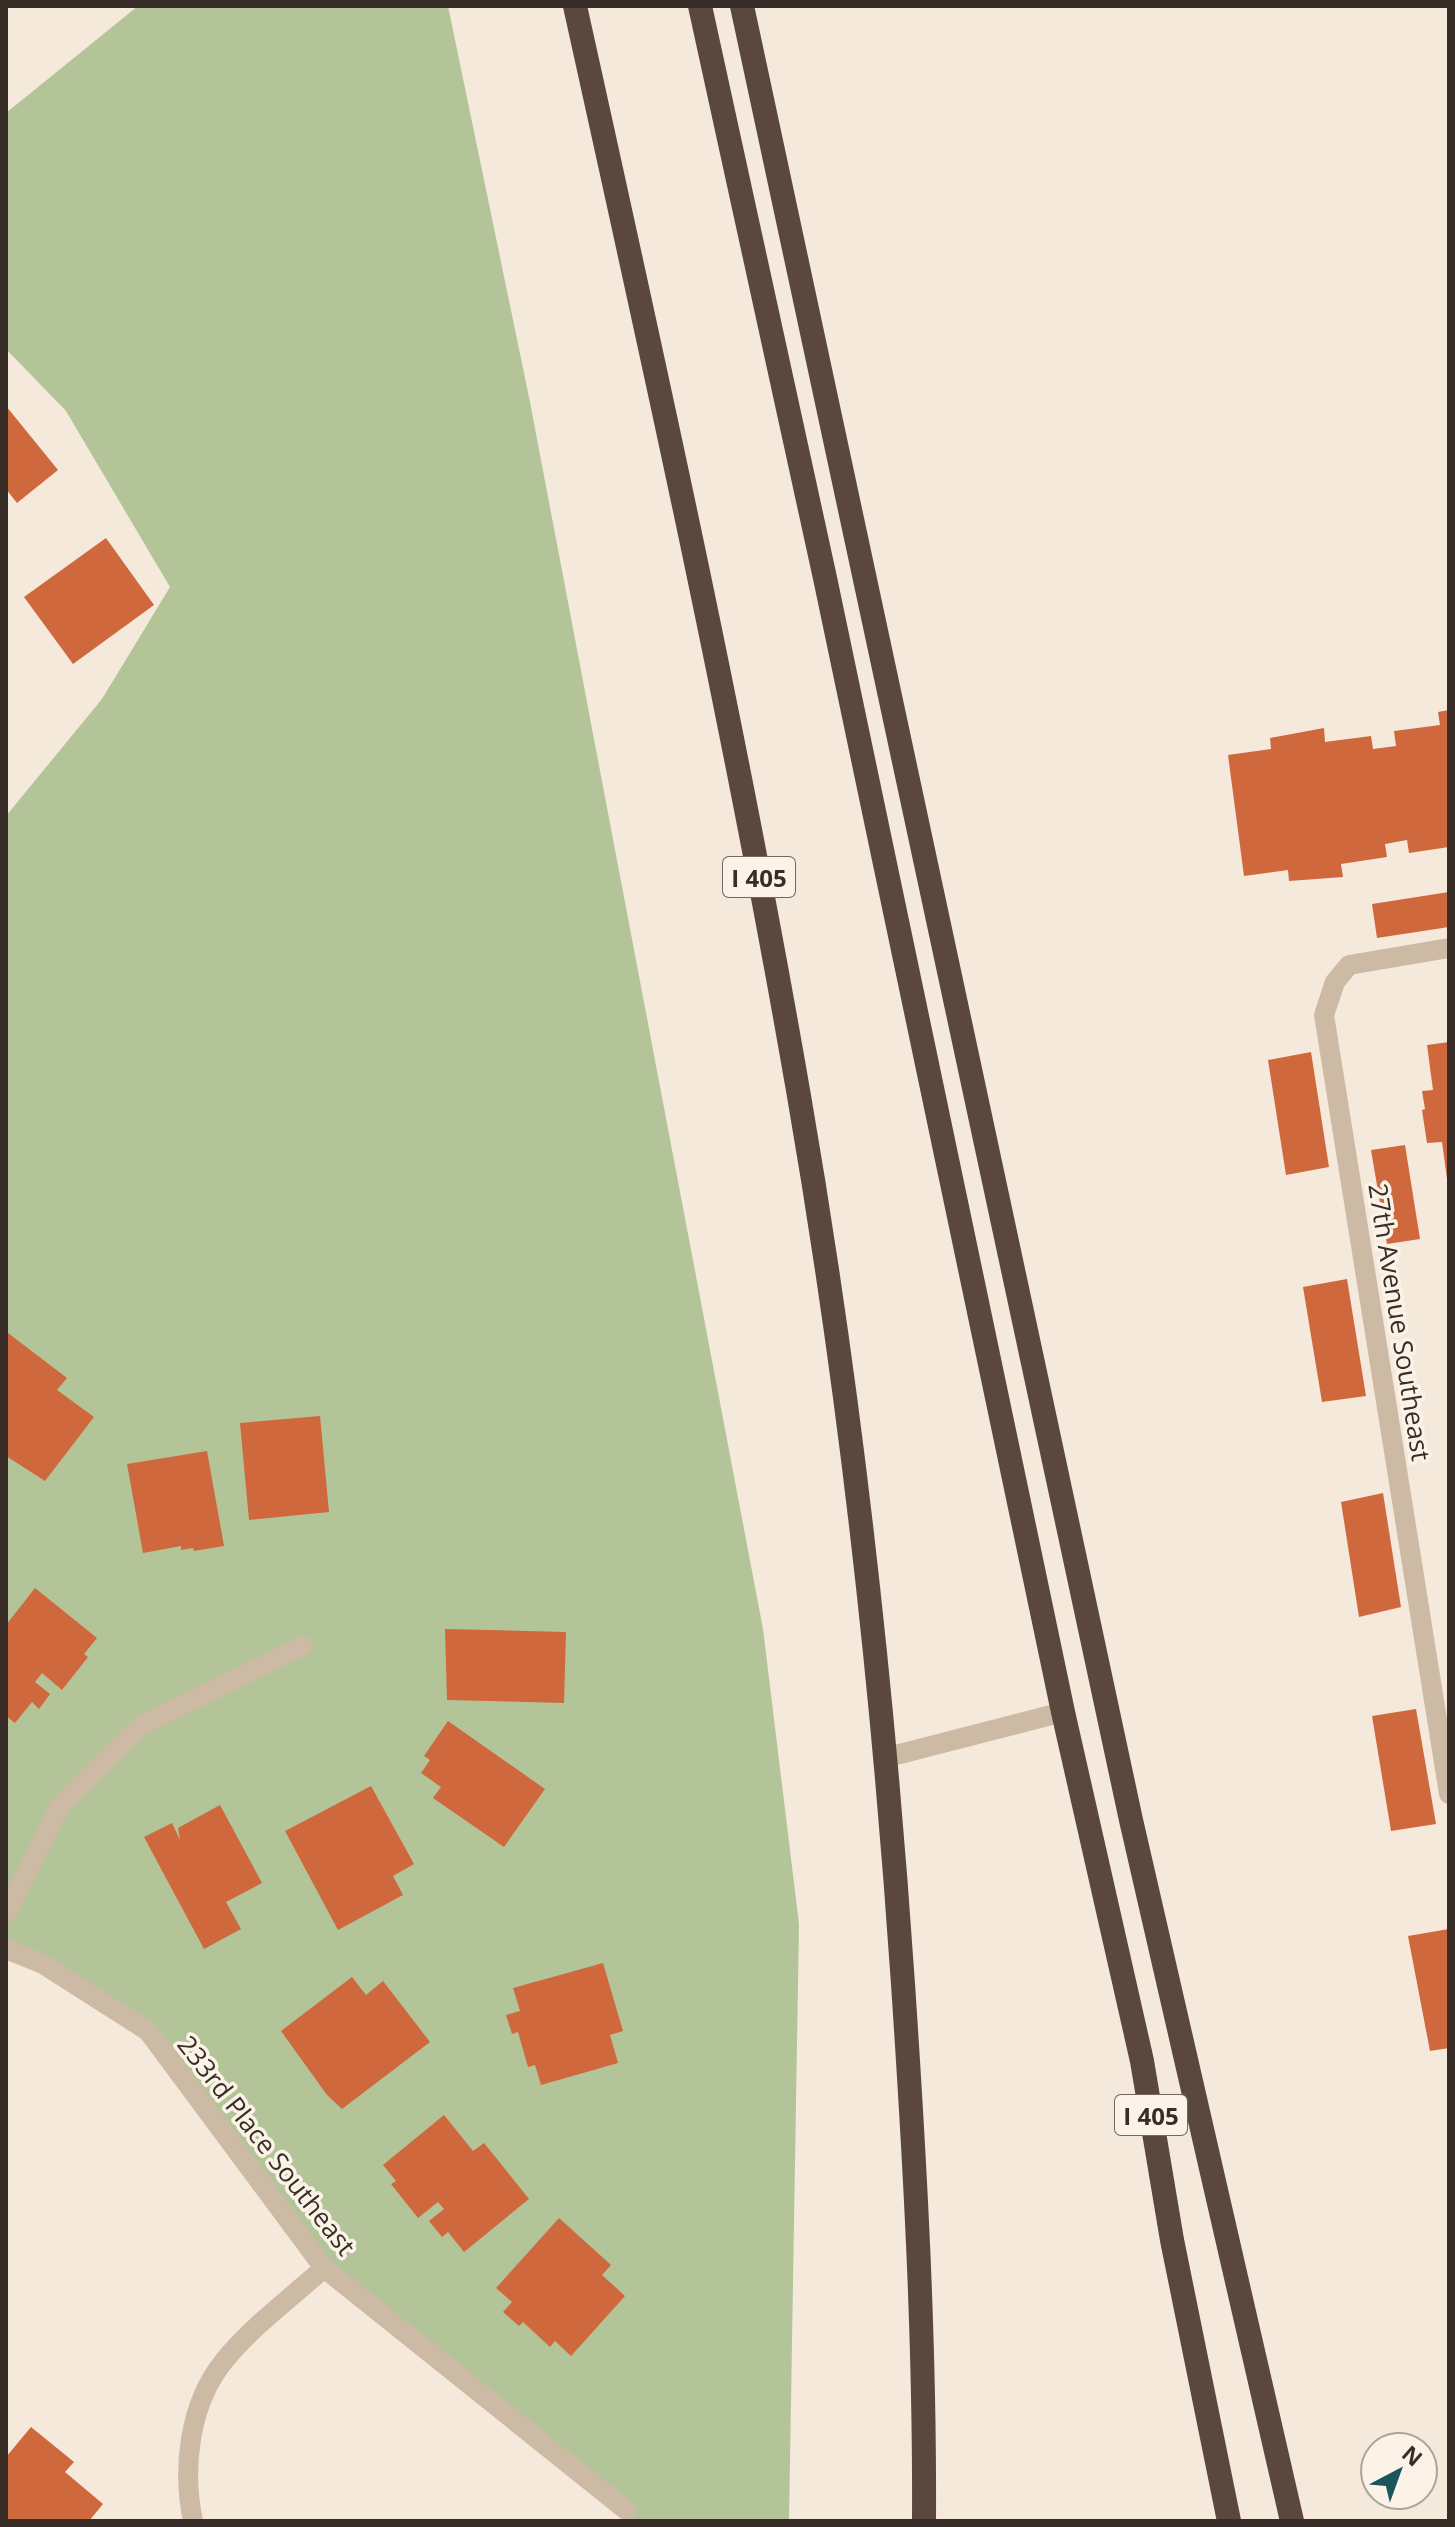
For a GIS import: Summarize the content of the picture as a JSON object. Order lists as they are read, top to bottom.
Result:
{
  "streets": {
    "highway": ["I 405"],
    "street": ["27th Avenue Southeast", "233rd Place Southeast"]
  },
  "north": "top right"
}
